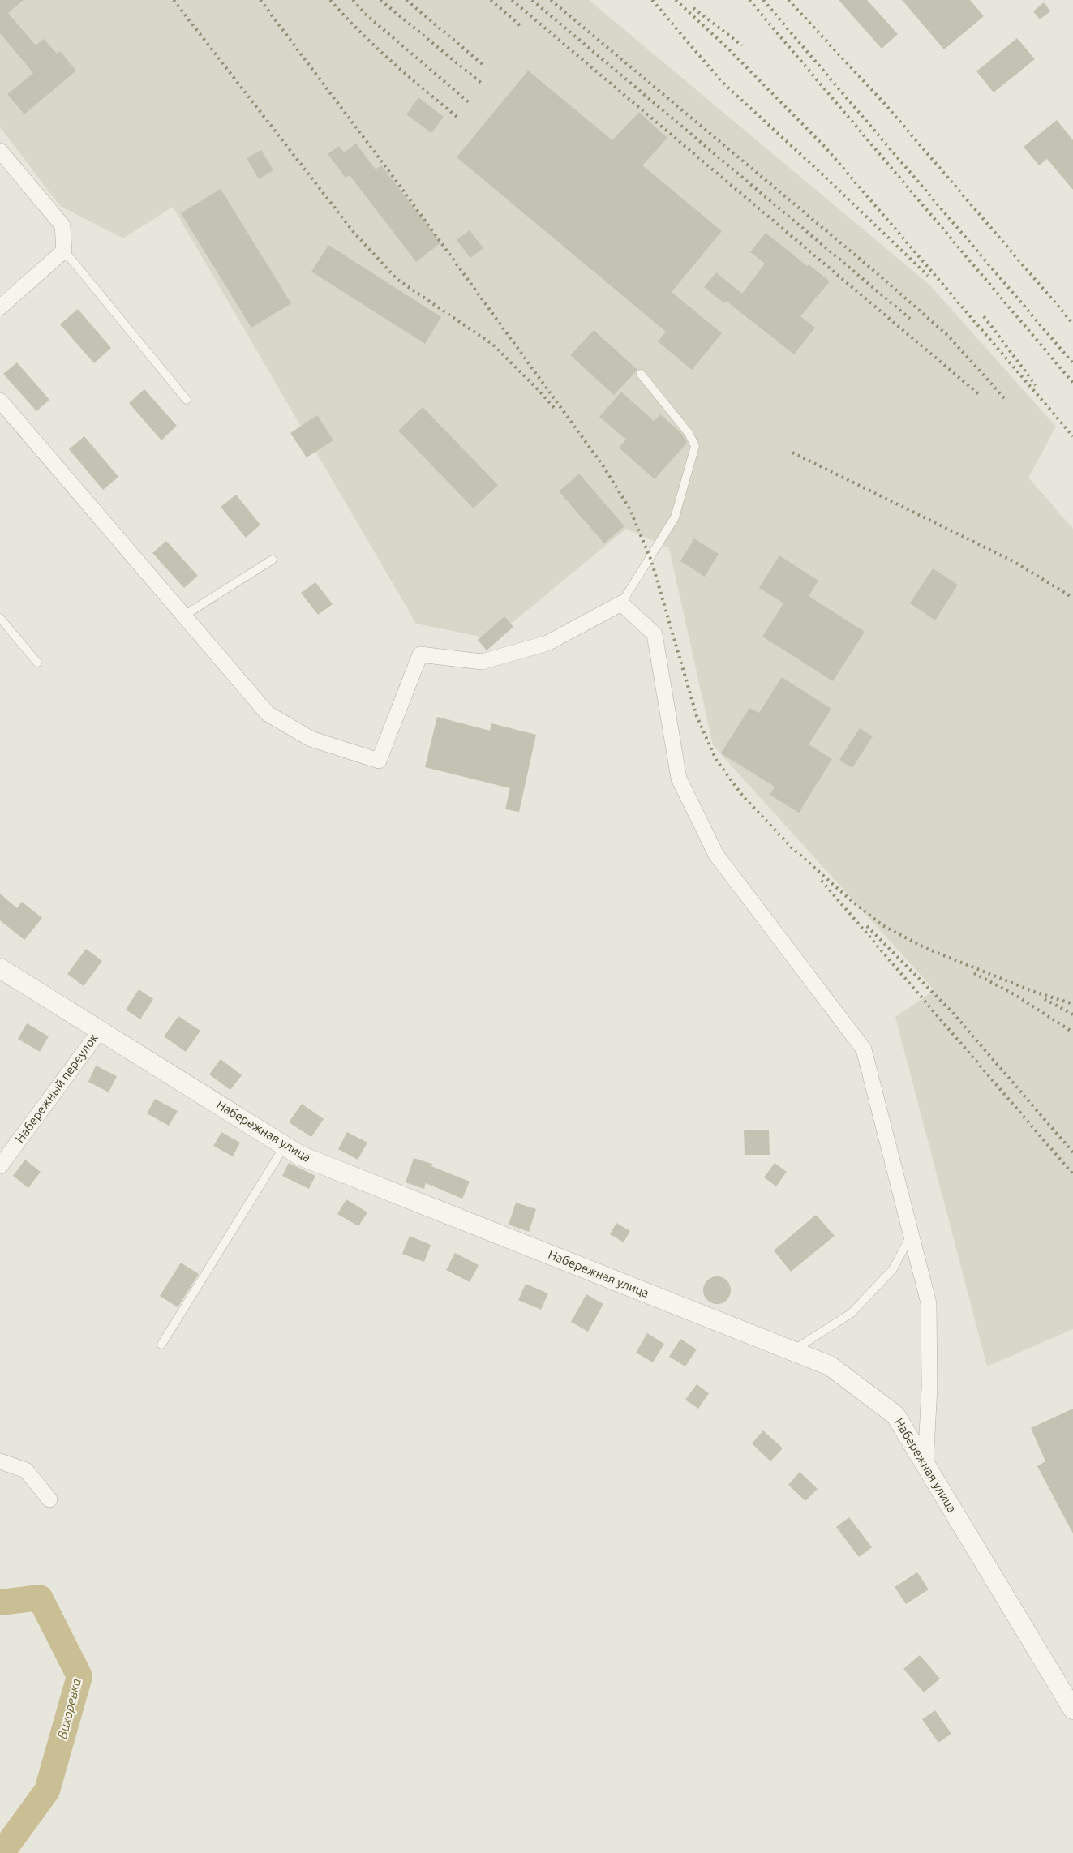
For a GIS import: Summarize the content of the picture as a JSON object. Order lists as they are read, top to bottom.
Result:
{
  "streets": {
    "street": ["Набережный переулок", "Набережная улица"]
  },
  "crossings": [
    ["Набережный переулок", "Набережная улица"]
  ],
  "water": ["Вихоревка"]
}
